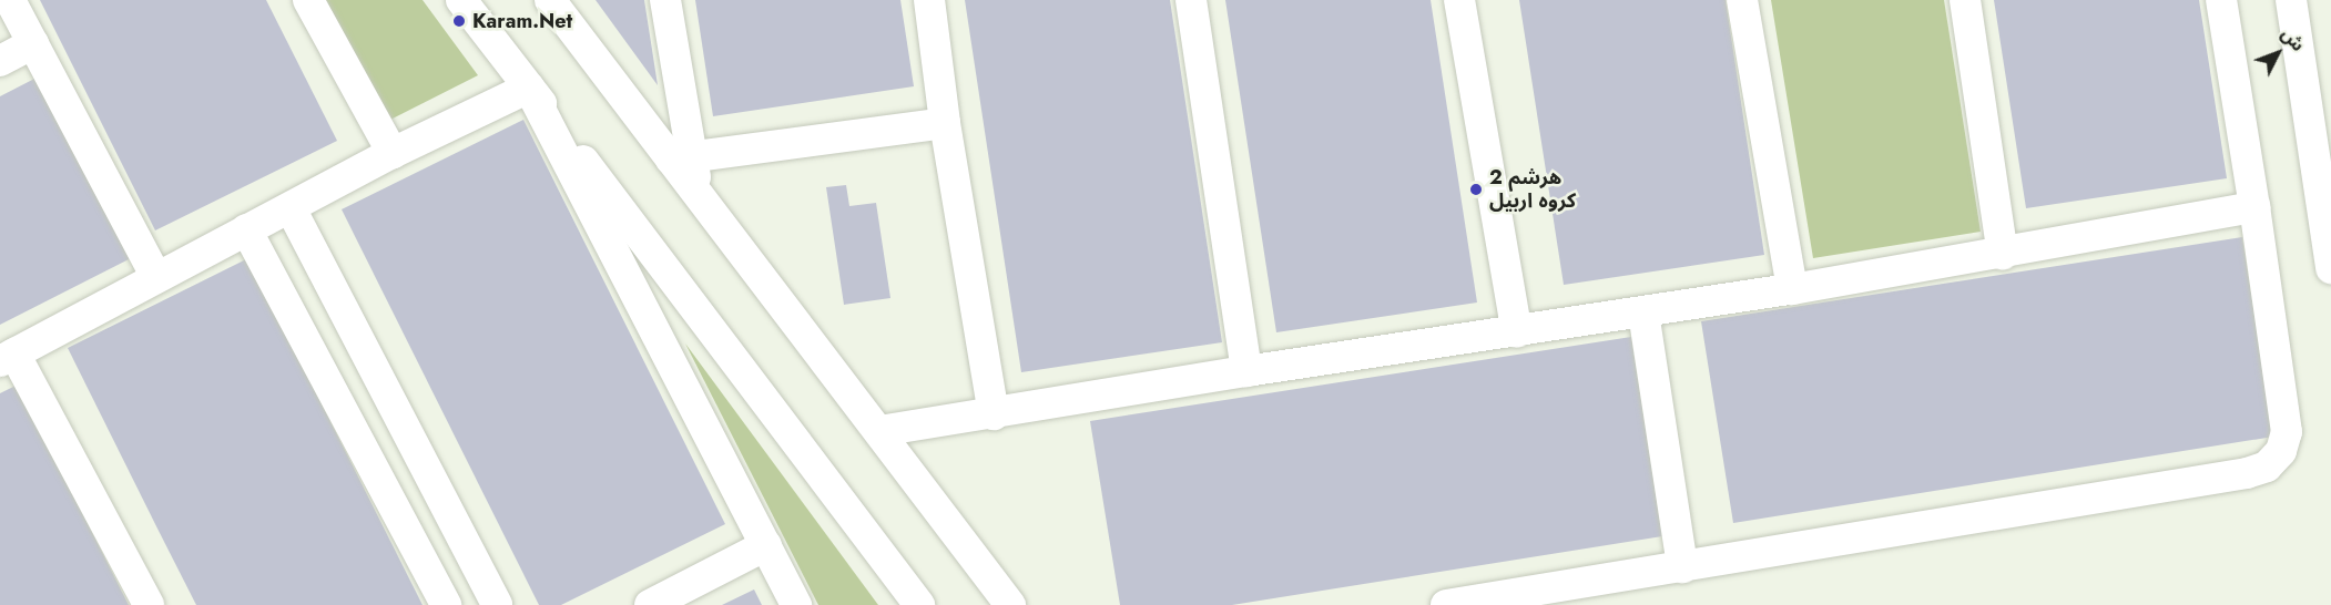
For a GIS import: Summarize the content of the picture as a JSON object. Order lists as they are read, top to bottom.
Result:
{
  "places": ["Karam.Net", "هرشم 2 كروه اربيل"],
  "north": "top right"
}
